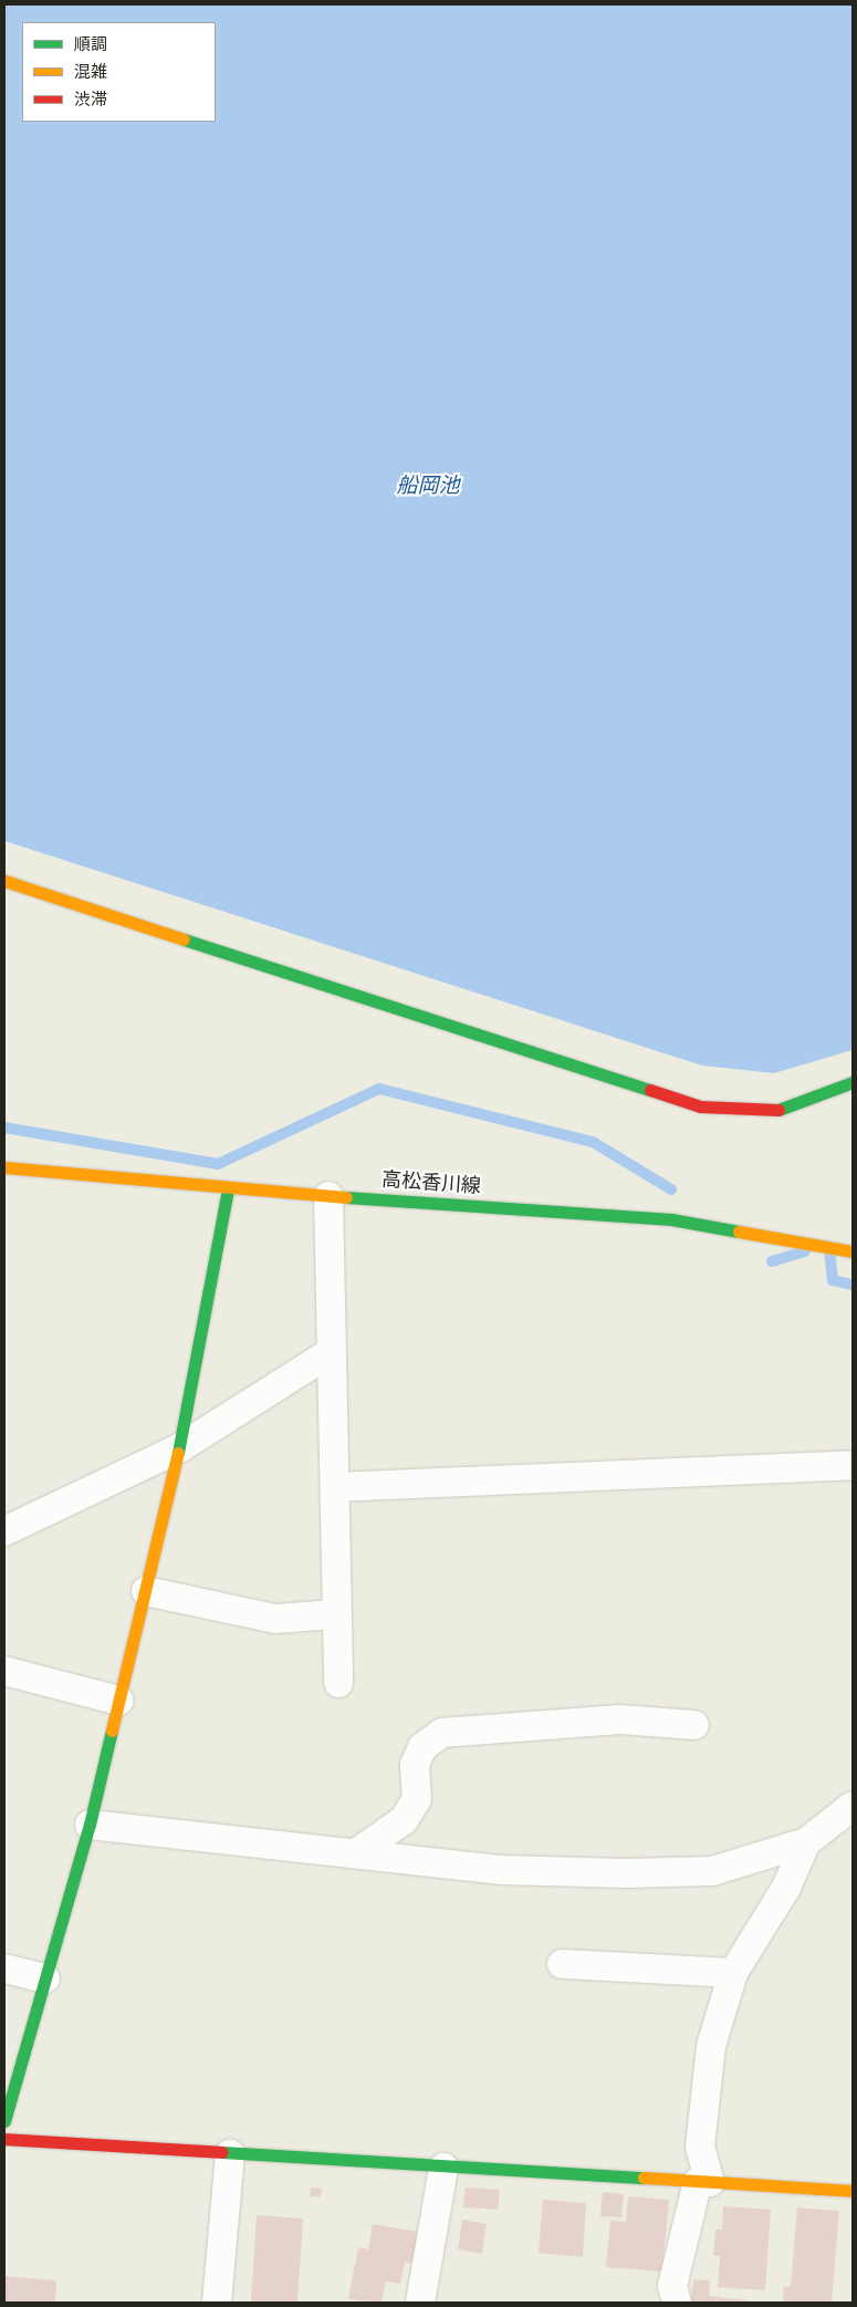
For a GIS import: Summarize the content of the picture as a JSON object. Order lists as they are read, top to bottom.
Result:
{
  "streets": {
    "street": ["高松香川線"]
  },
  "water": ["船岡池"],
  "legend": ["順調", "混雑", "渋滞"]
}
